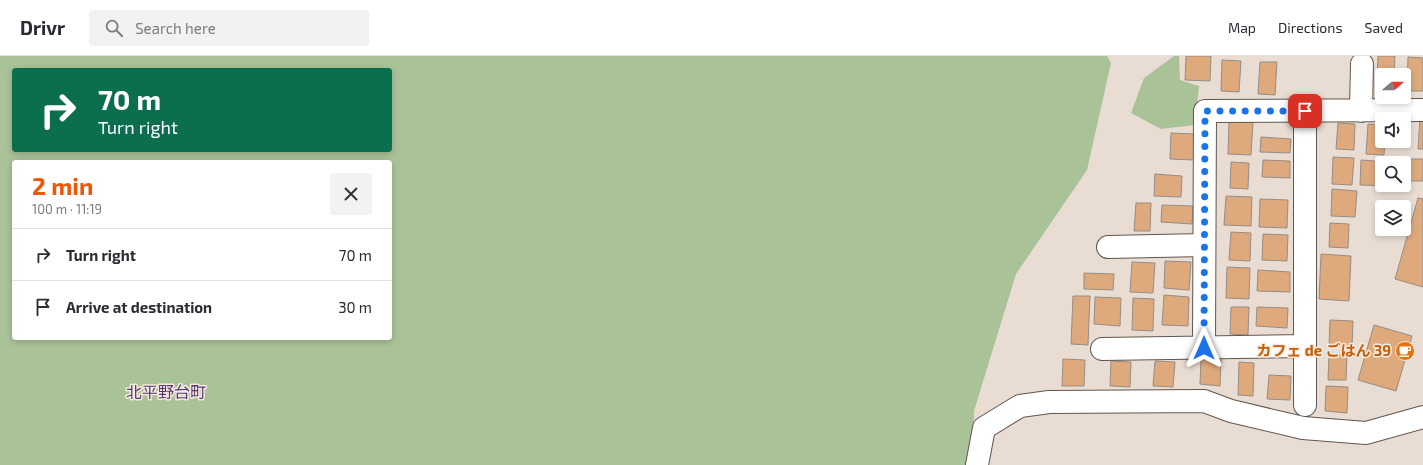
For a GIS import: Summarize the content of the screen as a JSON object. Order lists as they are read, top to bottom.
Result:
{
  "districts": ["北平野台町"],
  "places": {
    "cafe": ["カフェ de ごはん 39"]
  },
  "north": "right",
  "page": {
    "header": "Drivr",
    "search": "Search here",
    "nav": ["Map", "Directions", "Saved"],
    "turn": ["70 m", "Turn right"],
    "heading": ["2 min", "100 m · 11:19"],
    "list": [
      {
        "name": "Turn right",
        "value": "70 m"
      },
      {
        "name": "Arrive at destination",
        "value": "30 m"
      }
    ]
  }
}
